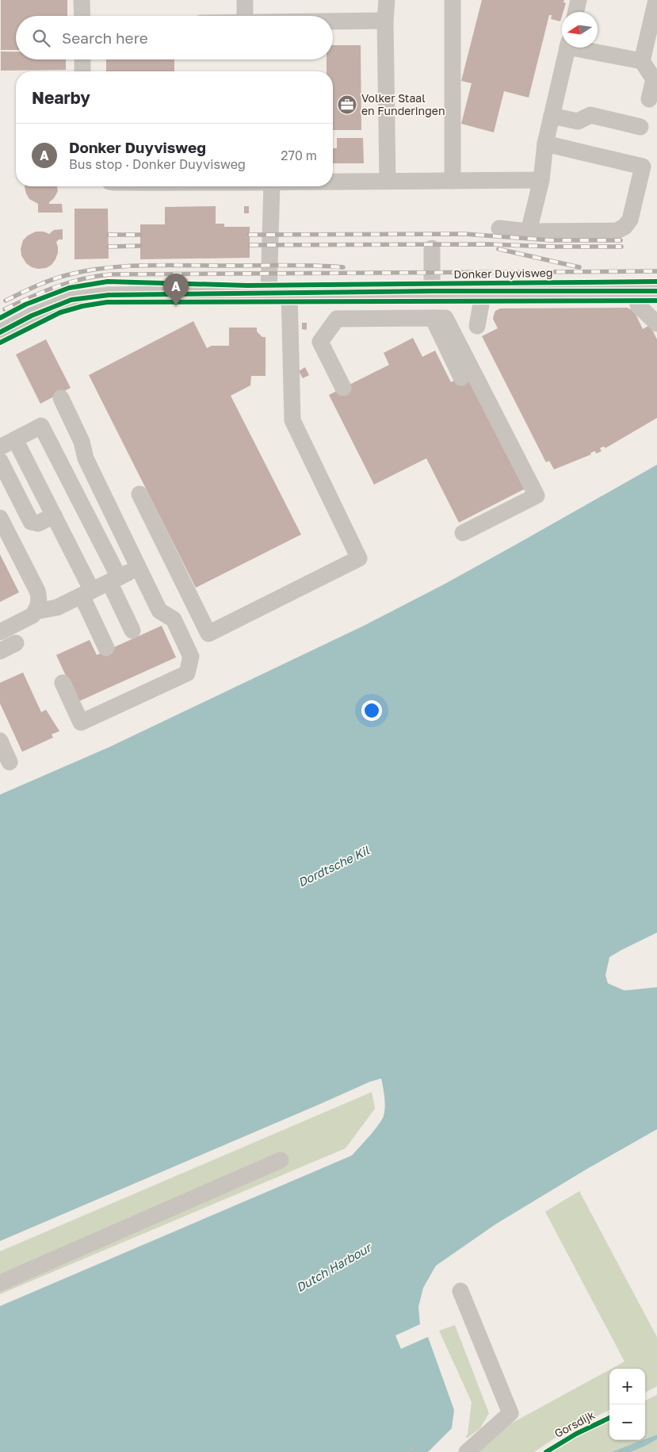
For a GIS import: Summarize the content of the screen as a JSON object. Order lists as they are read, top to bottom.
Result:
{
  "streets": {
    "street": ["Donker Duyvisweg"],
    "cycle path": ["Gorsdijk"]
  },
  "water": ["Dordtsche Kil", "Dutch Harbour"],
  "places": {
    "office": ["Volker Staal en Funderingen"]
  },
  "north": "left",
  "page": {
    "search": "Search here",
    "heading": "Nearby",
    "list": [
      {
        "mark": "A",
        "name": "Donker Duyvisweg",
        "note": "Bus stop · Donker Duyvisweg",
        "value": "270 m"
      }
    ],
    "pins": "A",
    "map_buttons": ["+", "−"]
  }
}
